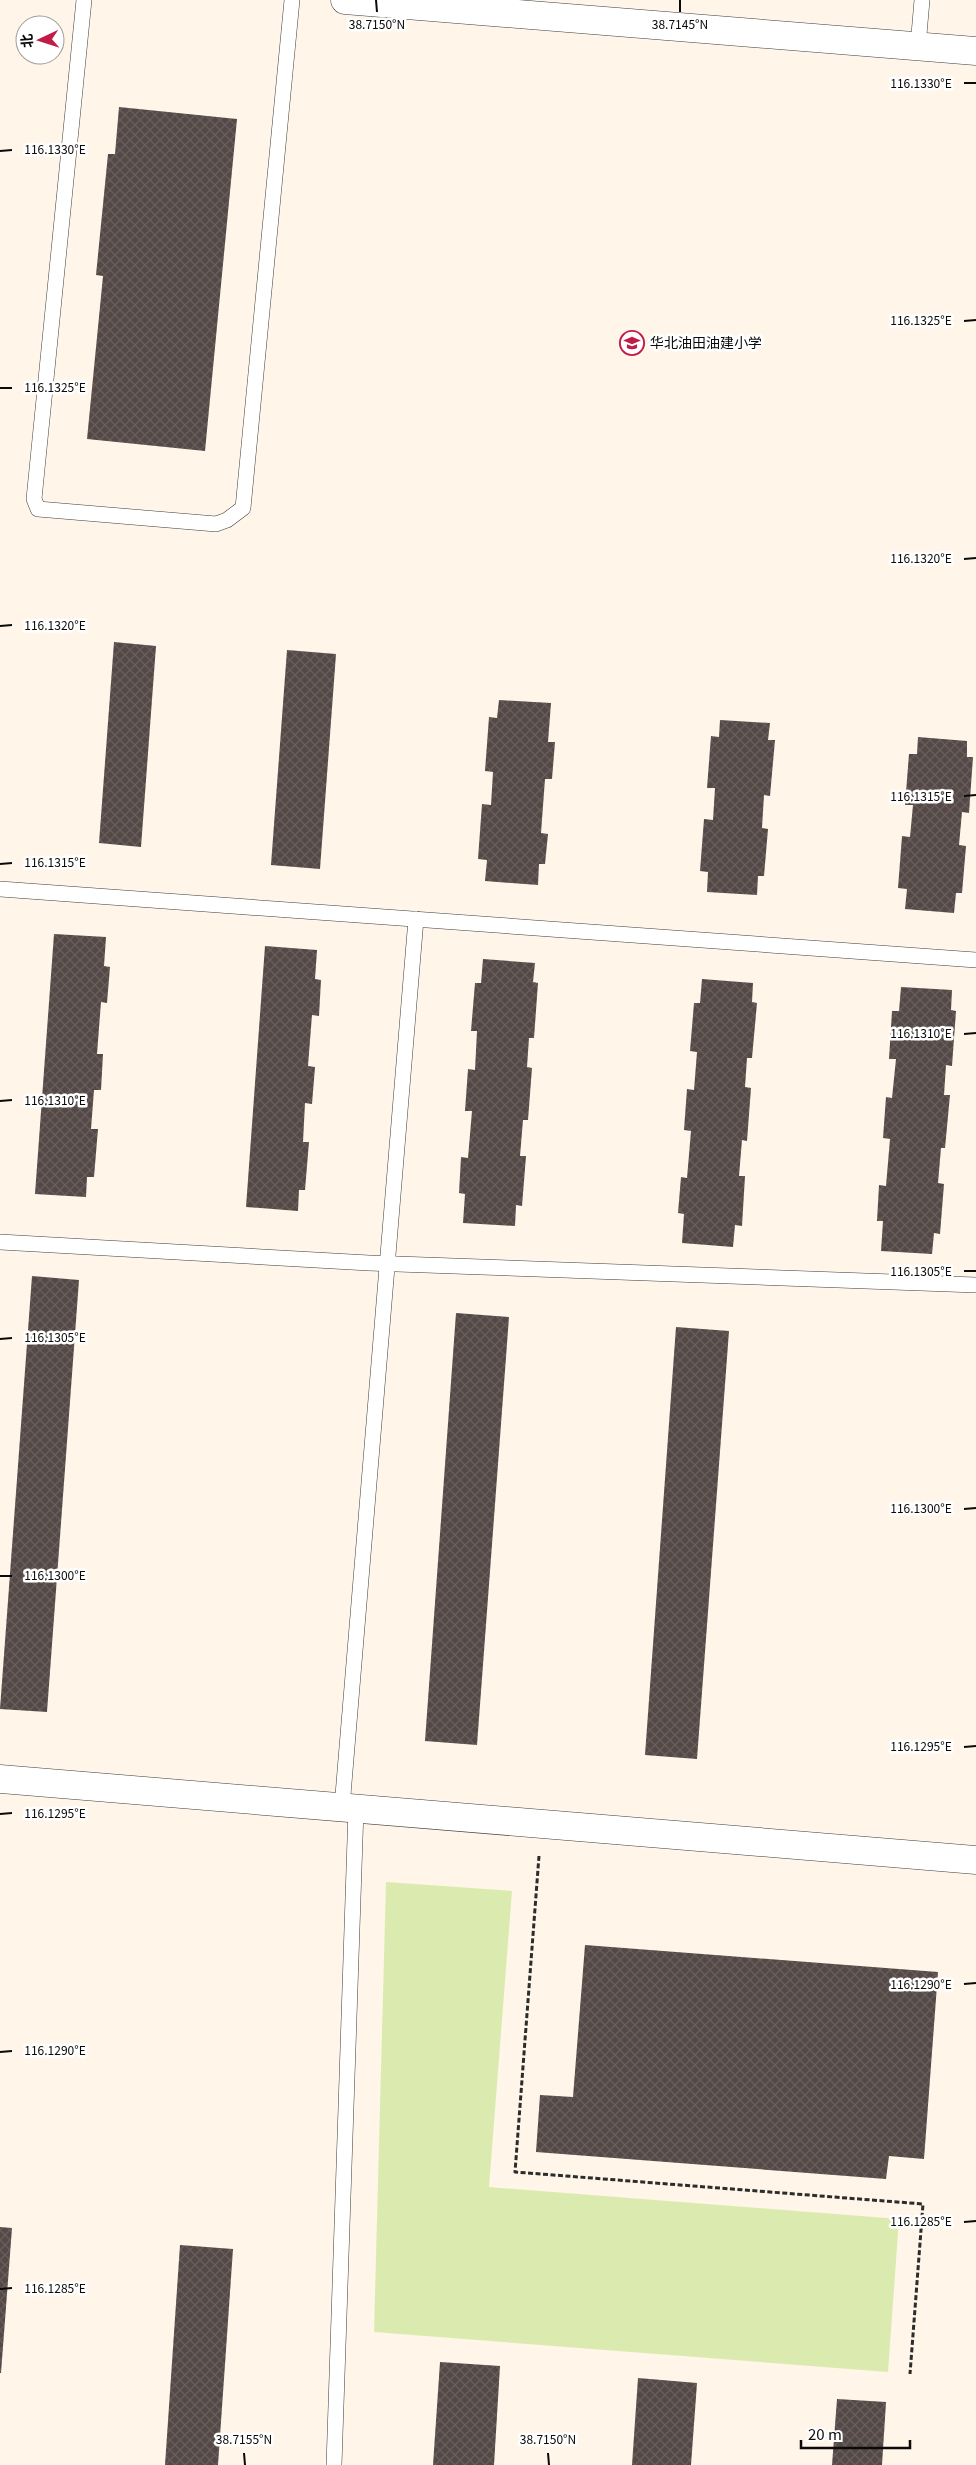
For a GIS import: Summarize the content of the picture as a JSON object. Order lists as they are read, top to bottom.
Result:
{
  "places": {
    "school or university": ["华北油田油建小学"]
  },
  "scale_bar": "20 m",
  "north": "left",
  "coordinates": [
    "38.7150°N",
    "38.7145°N",
    "116.1330°E",
    "116.1325°E",
    "116.1320°E",
    "116.1315°E",
    "116.1310°E",
    "116.1305°E",
    "116.1300°E",
    "116.1295°E",
    "116.1290°E",
    "116.1285°E",
    "38.7155°N"
  ]
}
